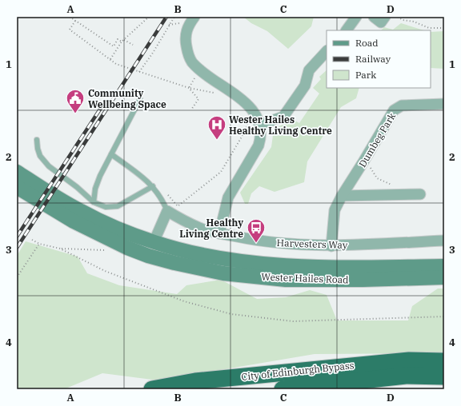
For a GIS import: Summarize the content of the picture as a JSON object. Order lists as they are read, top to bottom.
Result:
{
  "streets": {
    "highway": ["City of Edinburgh Bypass"],
    "main road": ["Wester Hailes Road"],
    "street": ["Dumbeg Park", "Harvesters Way"]
  },
  "crossings": [
    ["Dumbeg Park", "Harvesters Way"]
  ],
  "places": {
    "public building": ["Community Wellbeing Space"],
    "hospital": ["Wester Hailes Healthy Living Centre"],
    "bus stop": ["Healthy Living Centre"]
  },
  "legend": ["Road", "Railway", "Park"],
  "grid": {
    "columns": [
      "A",
      "B",
      "C",
      "D"
    ],
    "rows": [
      "1",
      "2",
      "3",
      "4"
    ]
  }
}
